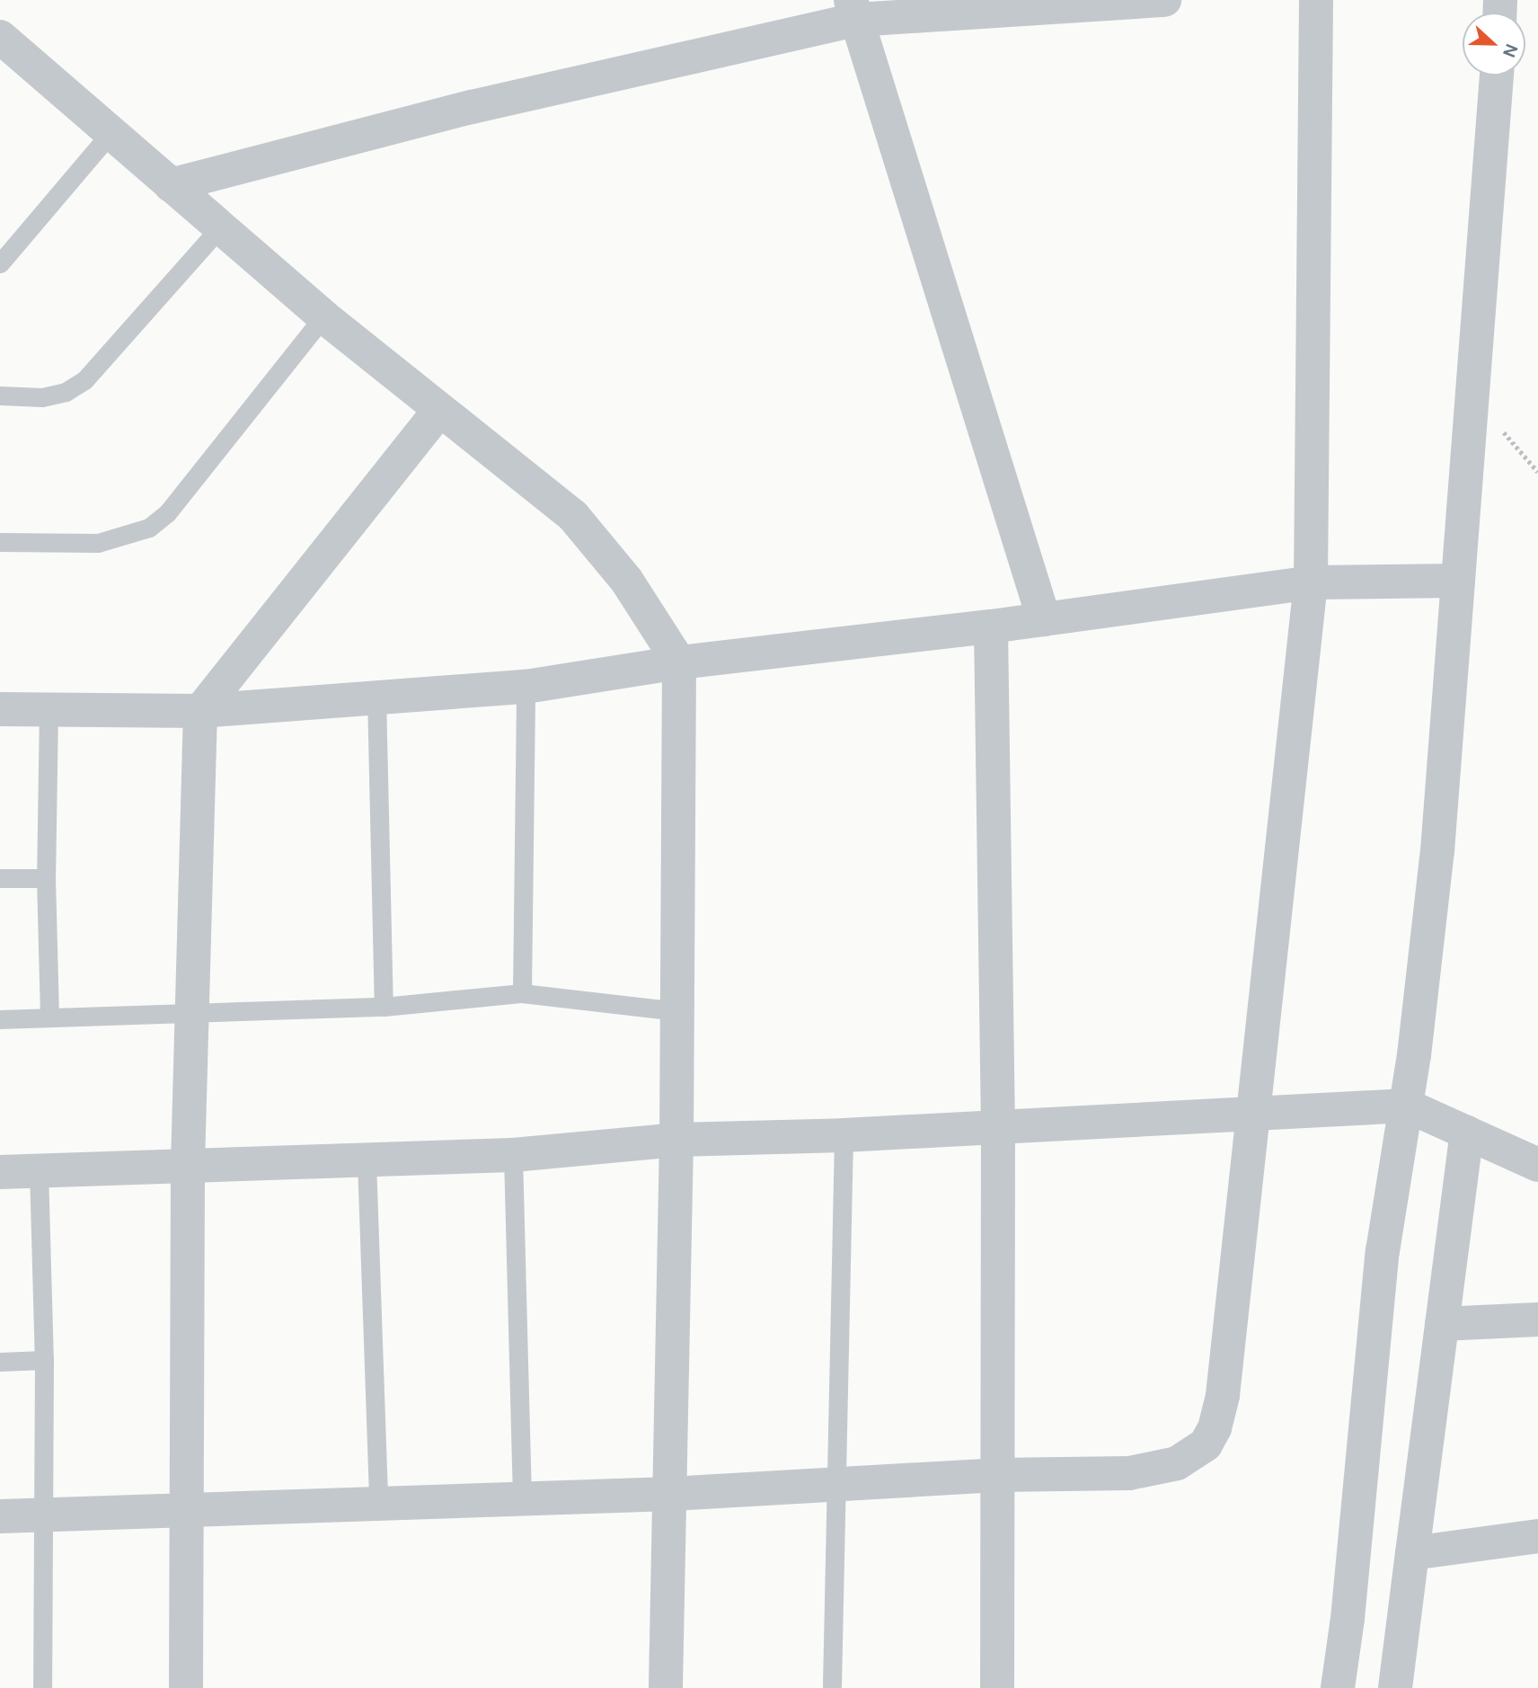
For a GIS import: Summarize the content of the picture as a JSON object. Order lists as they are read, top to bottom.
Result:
{
  "north": "right"
}
